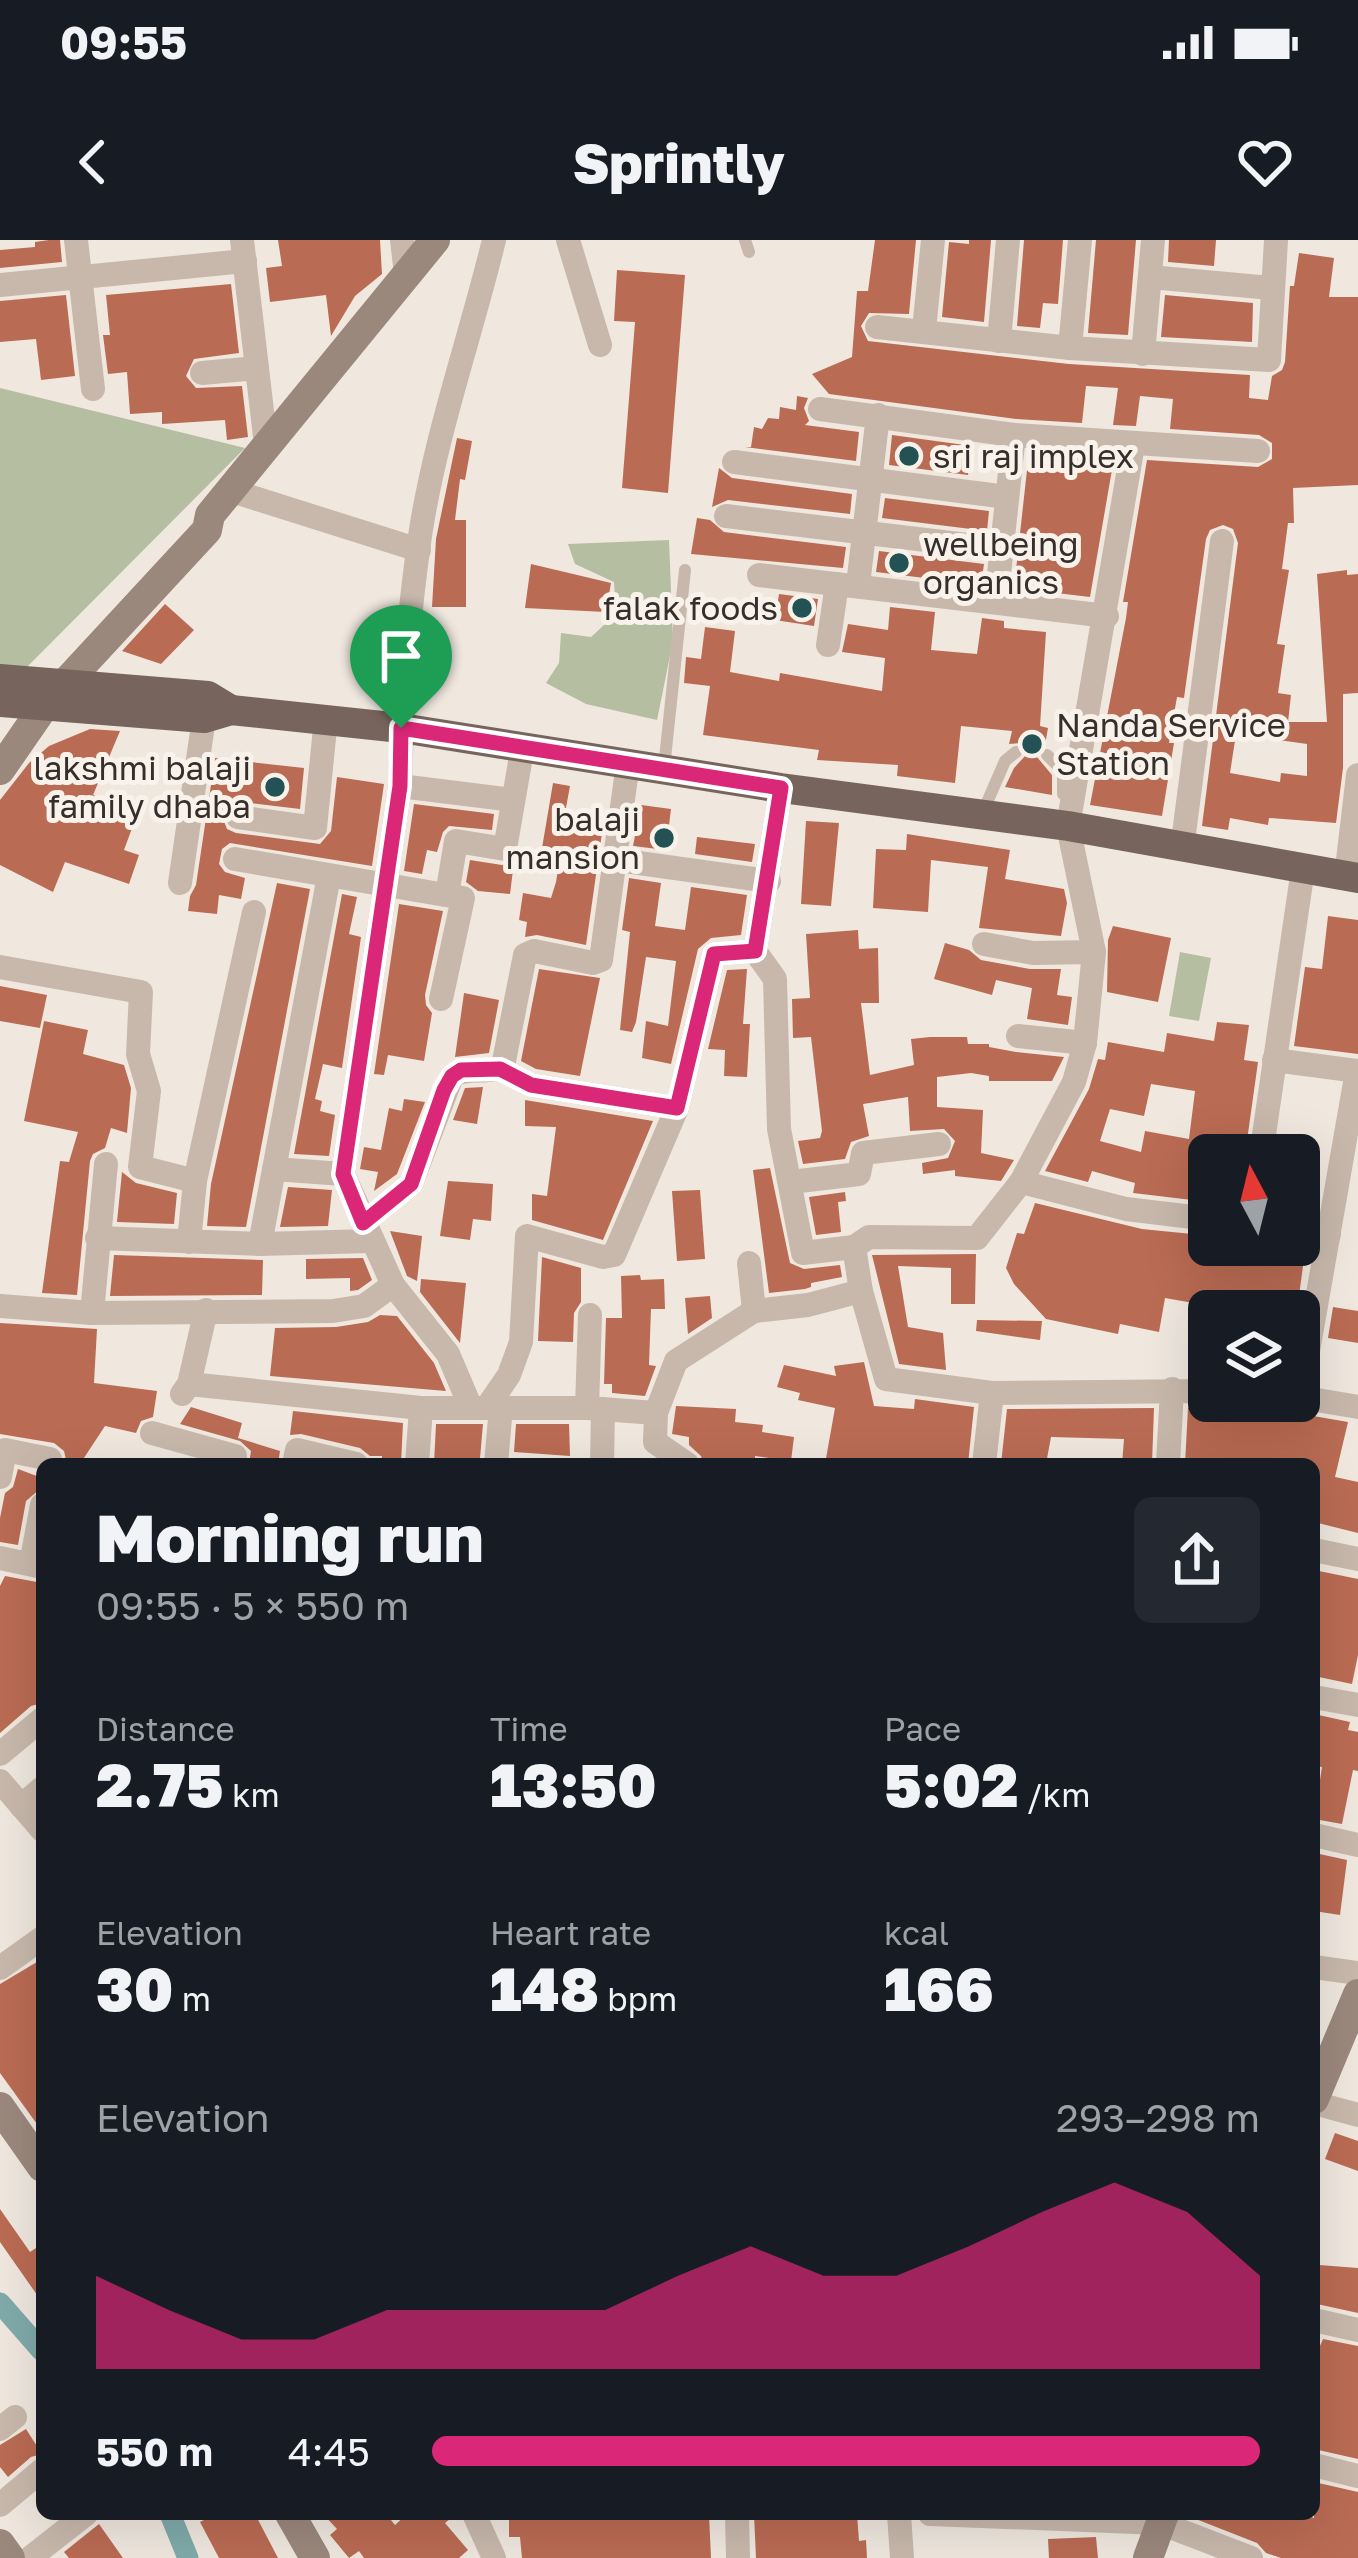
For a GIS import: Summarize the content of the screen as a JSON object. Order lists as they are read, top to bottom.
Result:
{
  "places": [
    "sri raj implex",
    "wellbeing organics",
    "falak foods",
    "Nanda Service Station",
    "lakshmi balaji family dhaba",
    "balaji mansion"
  ],
  "north": "top",
  "page": {
    "status": "09:55",
    "header": "Sprintly",
    "heading": ["Morning run", "09:55 · 5 × 550 m"],
    "stats": [
      ["Distance", "2.75 km"],
      ["Time", "13:50"],
      ["Pace", "5:02 /km"],
      ["Elevation", "30 m"],
      ["Heart rate", "148 bpm"],
      ["kcal", "166"]
    ],
    "chart": ["Elevation", "293–298 m"],
    "list": [
      {
        "name": "550 m",
        "note": "4:45"
      }
    ]
  }
}
